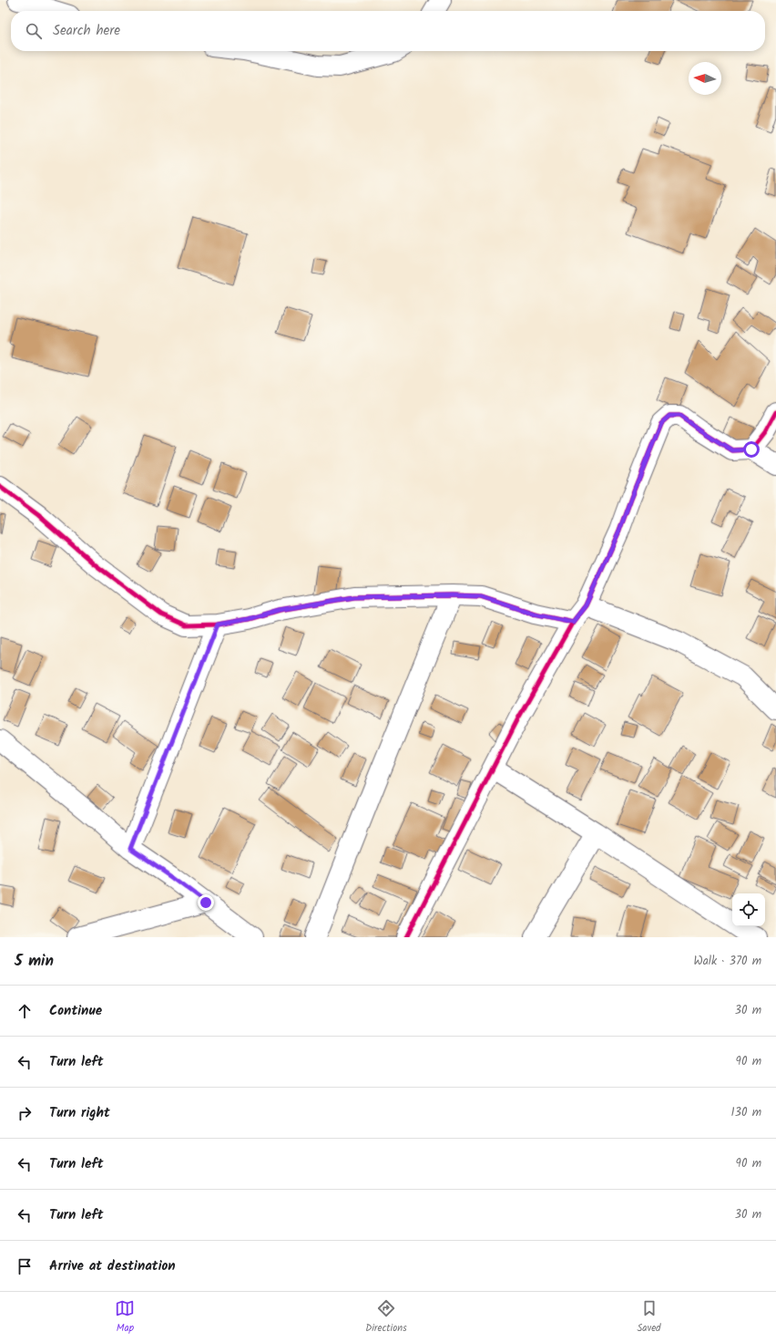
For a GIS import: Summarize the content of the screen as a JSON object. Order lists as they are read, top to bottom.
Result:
{
  "north": "left",
  "page": {
    "search": "Search here",
    "heading": ["5 min", "Walk · 370 m"],
    "list": [
      ["Continue", "30 m"],
      ["Turn left", "90 m"],
      ["Turn right", "130 m"],
      ["Turn left", "90 m"],
      ["Turn left", "30 m"],
      "Arrive at destination"
    ],
    "nav": ["Map", "Directions", "Saved"]
  }
}
